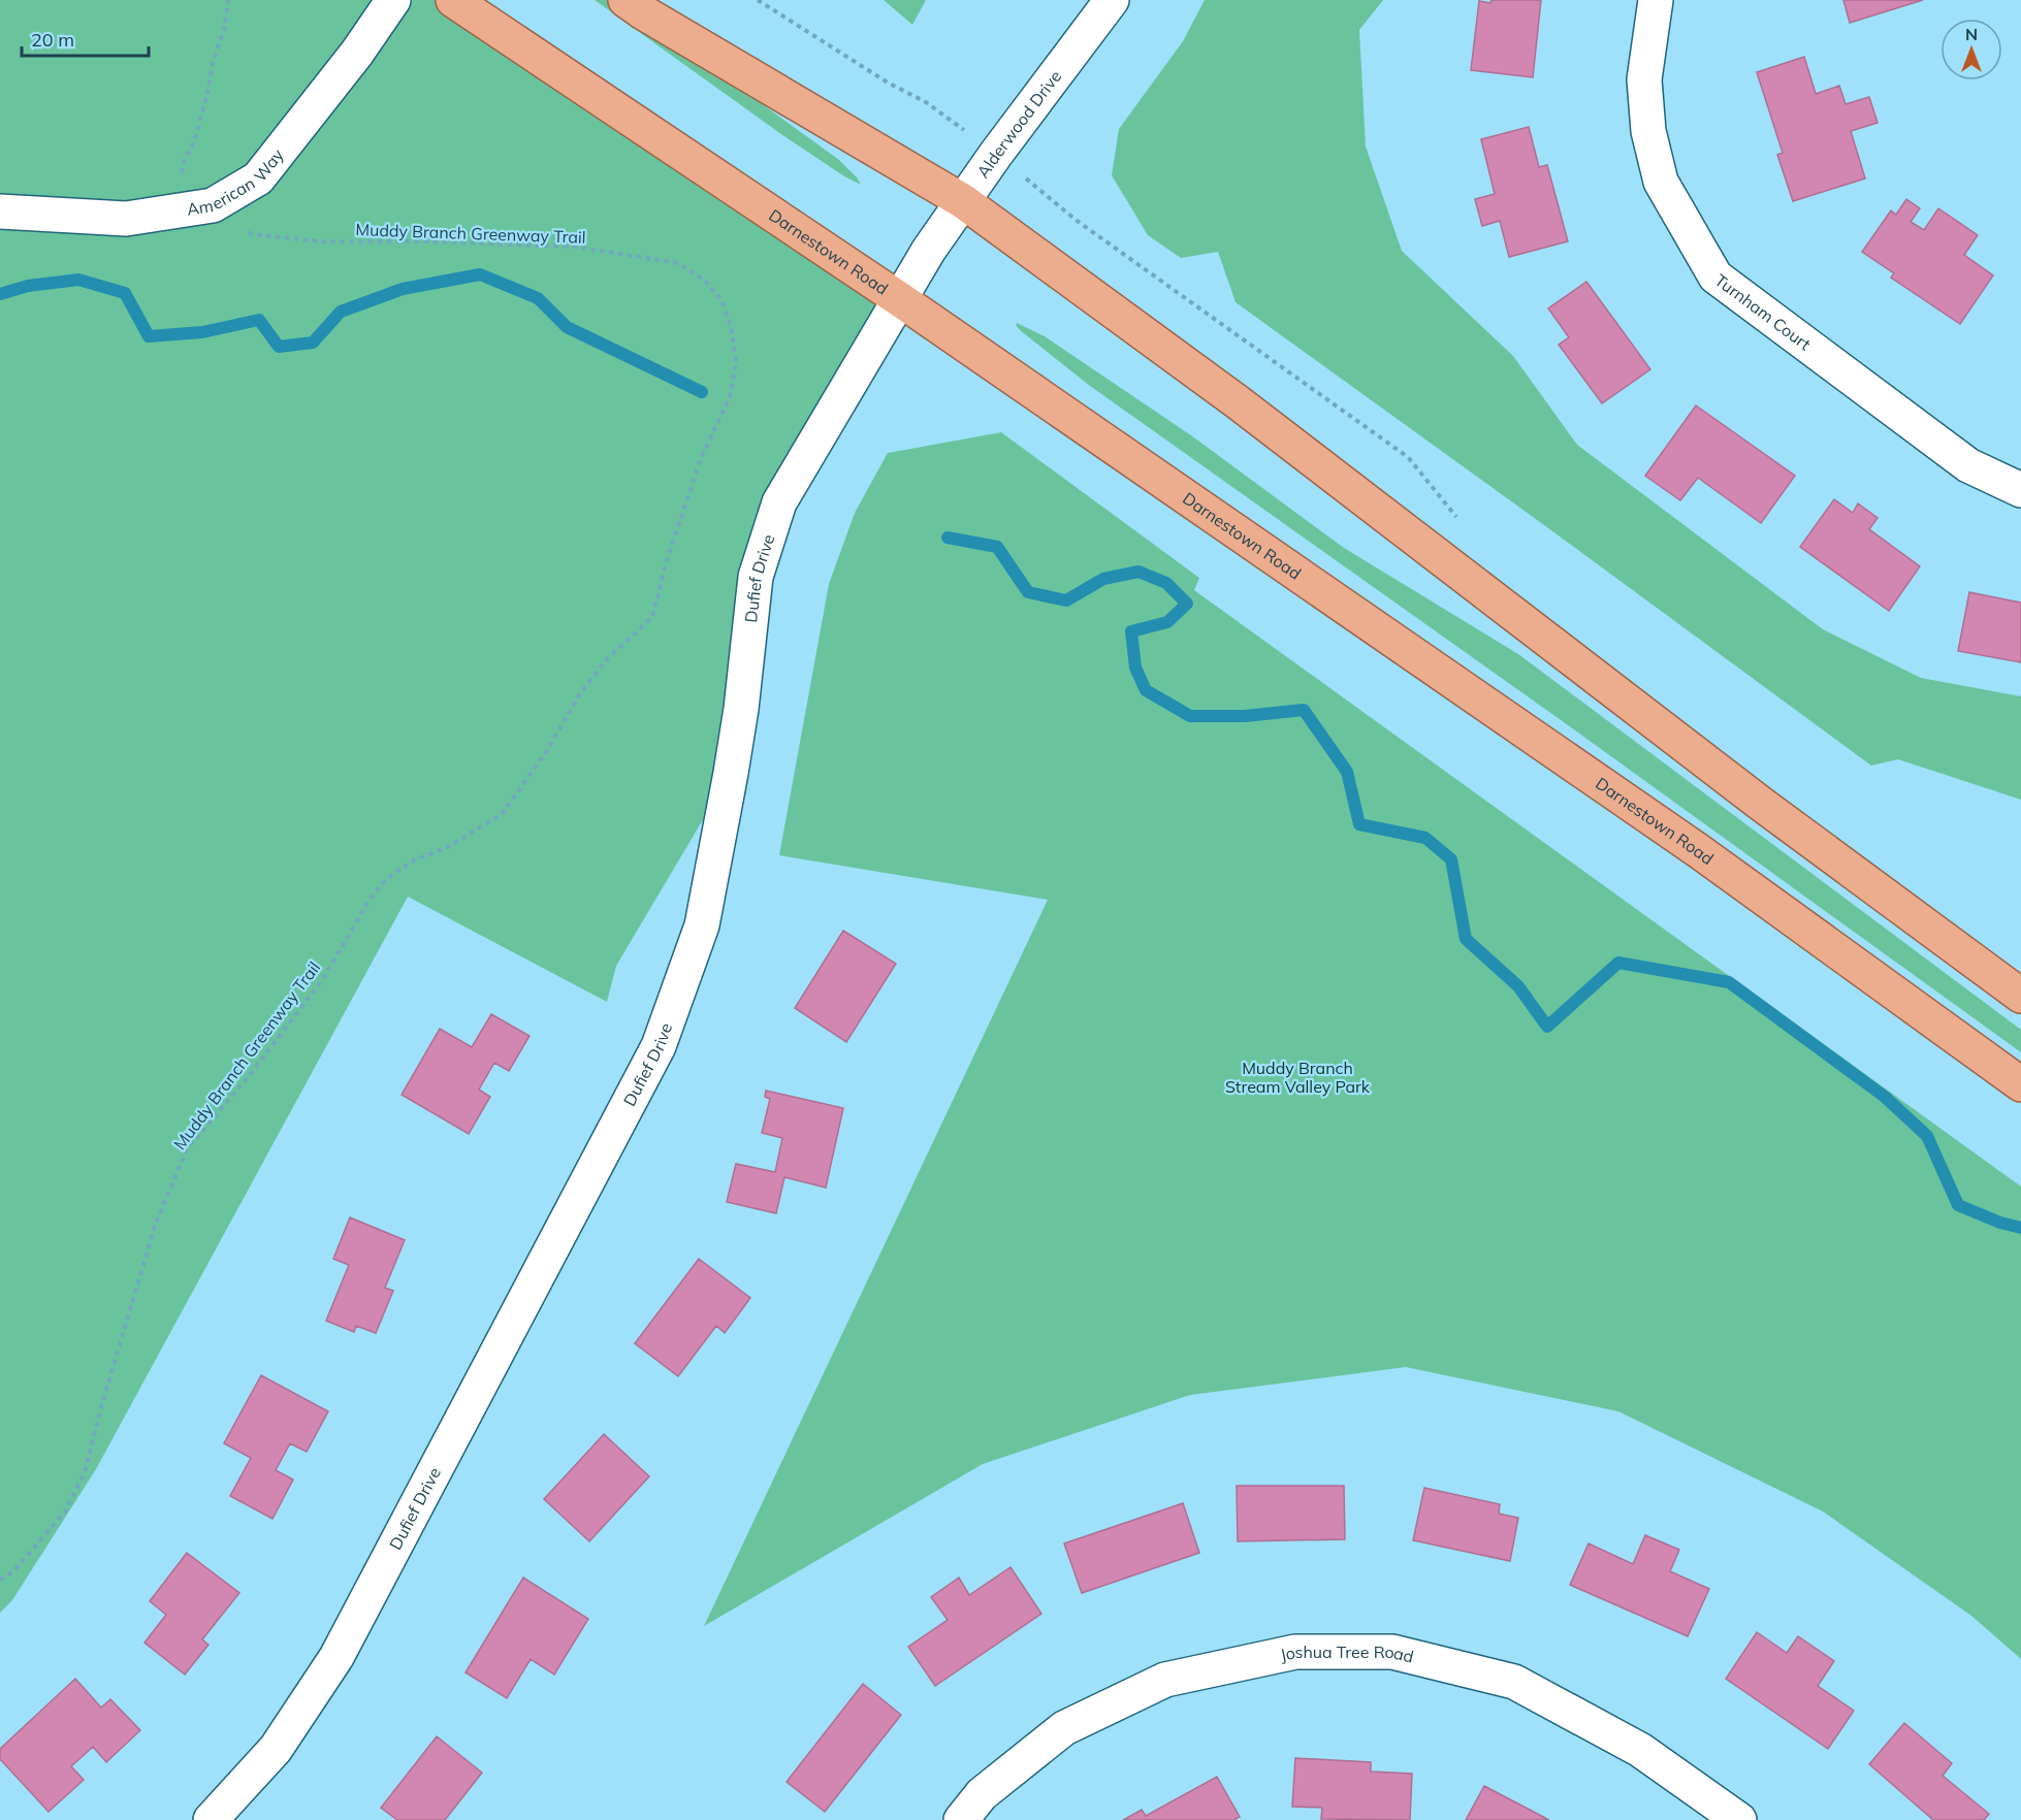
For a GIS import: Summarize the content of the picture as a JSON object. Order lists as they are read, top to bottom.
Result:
{
  "streets": {
    "main road": ["Darnestown Road"],
    "street": [
      "Alderwood Drive",
      "American Way",
      "Turnham Court",
      "Dufief Drive",
      "Joshua Tree Road"
    ],
    "path": ["Muddy Branch Greenway Trail"]
  },
  "crossings": [
    ["Alderwood Drive", "Dufief Drive"],
    ["American Way", "Muddy Branch Greenway Trail"],
    ["Darnestown Road", "Dufief Drive"]
  ],
  "parks": ["Muddy Branch Stream Valley Park"],
  "scale_bar": "20 m",
  "north": "top"
}
